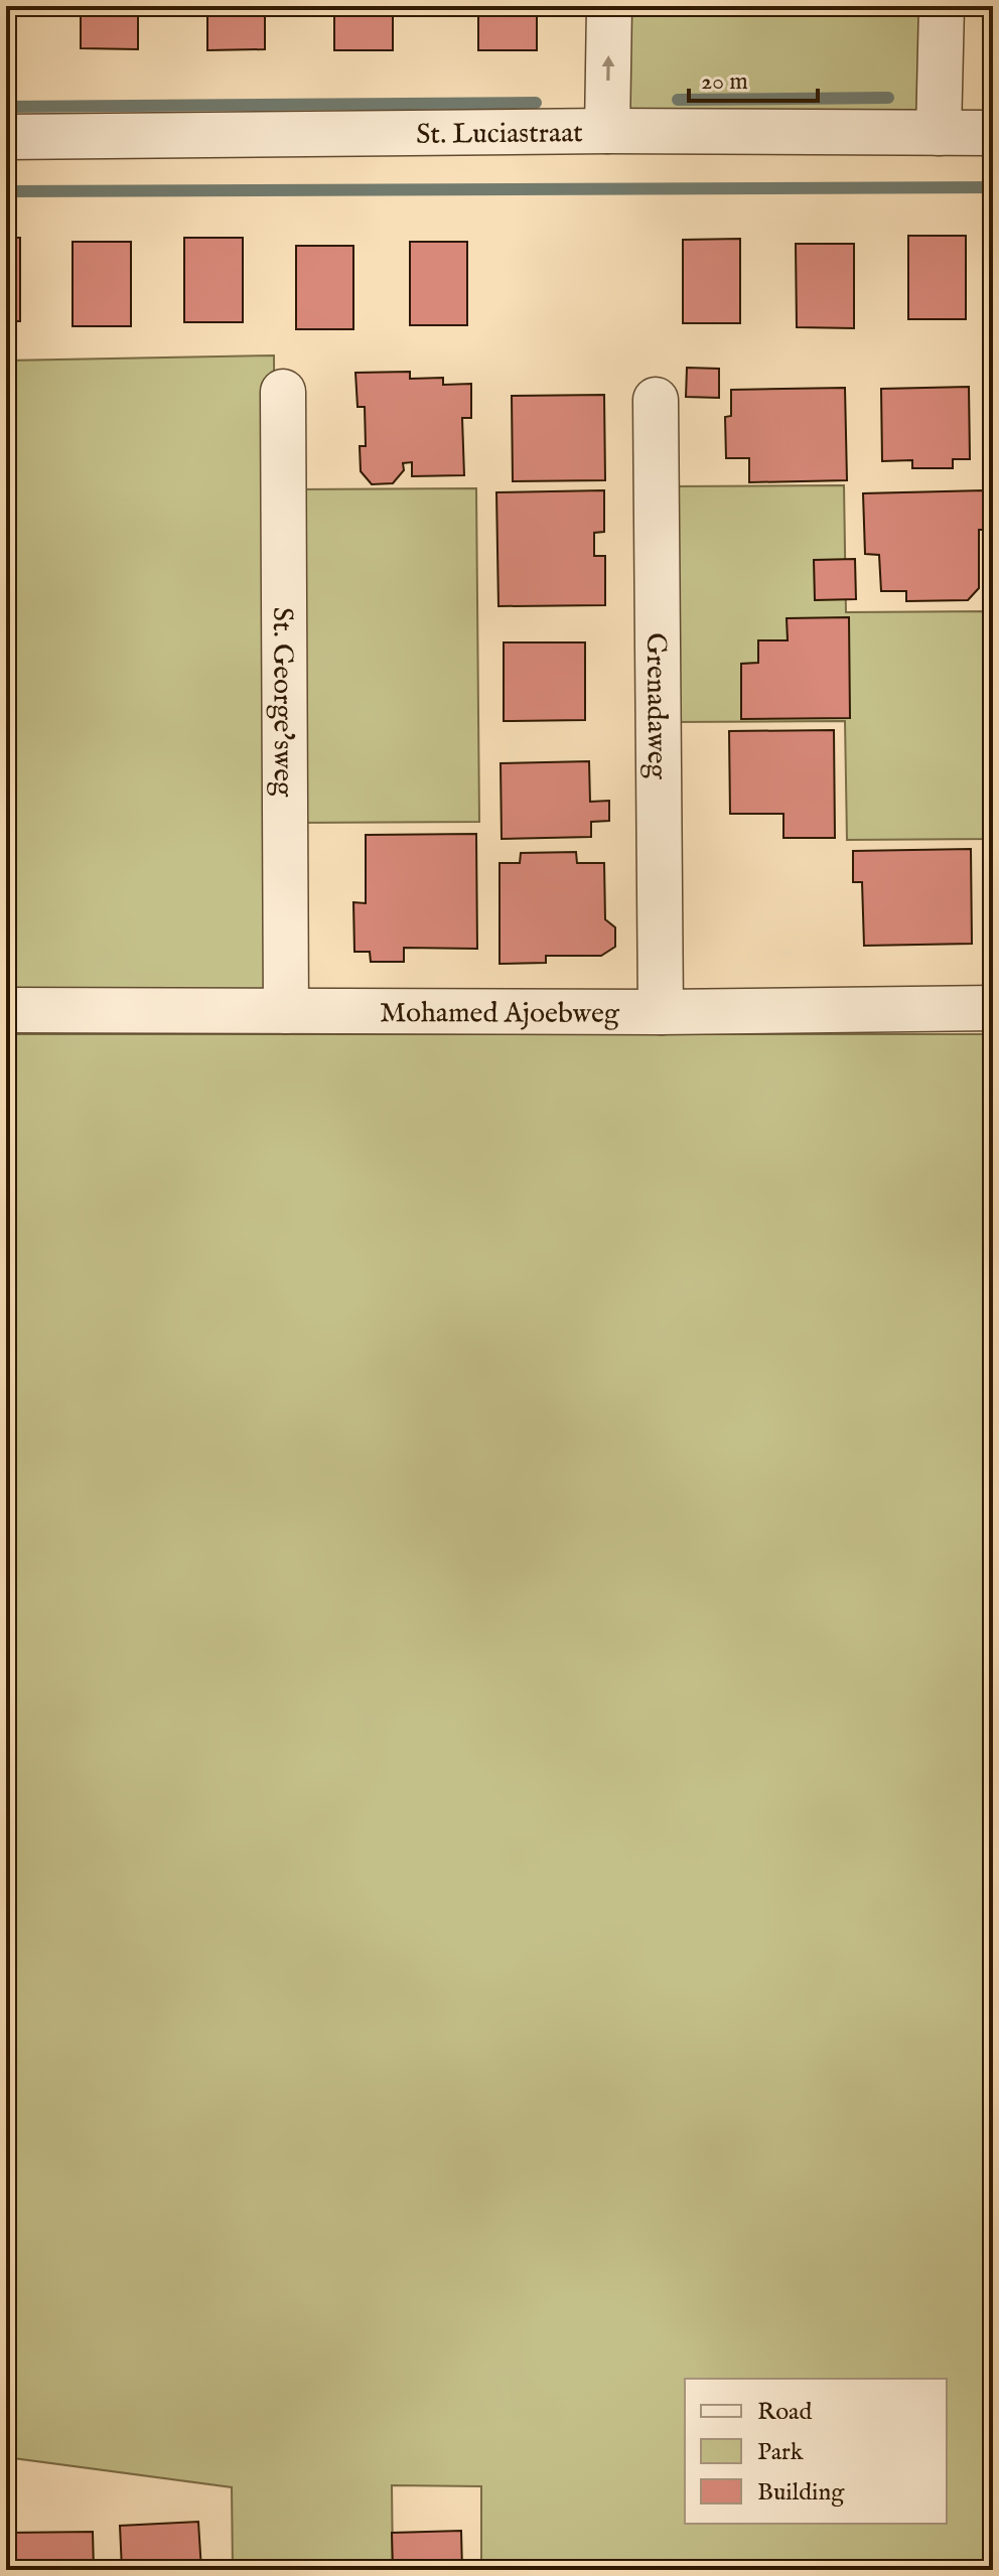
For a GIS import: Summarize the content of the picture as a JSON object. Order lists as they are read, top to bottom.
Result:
{
  "streets": {
    "street": [
      "St. Luciastraat",
      "St. George'sweg",
      "Grenadaweg",
      "Mohamed Ajoebweg"
    ]
  },
  "crossings": [
    ["St. George'sweg", "Mohamed Ajoebweg"],
    ["Grenadaweg", "Mohamed Ajoebweg"]
  ],
  "legend": ["Road", "Park", "Building"],
  "scale_bar": "20 m"
}
